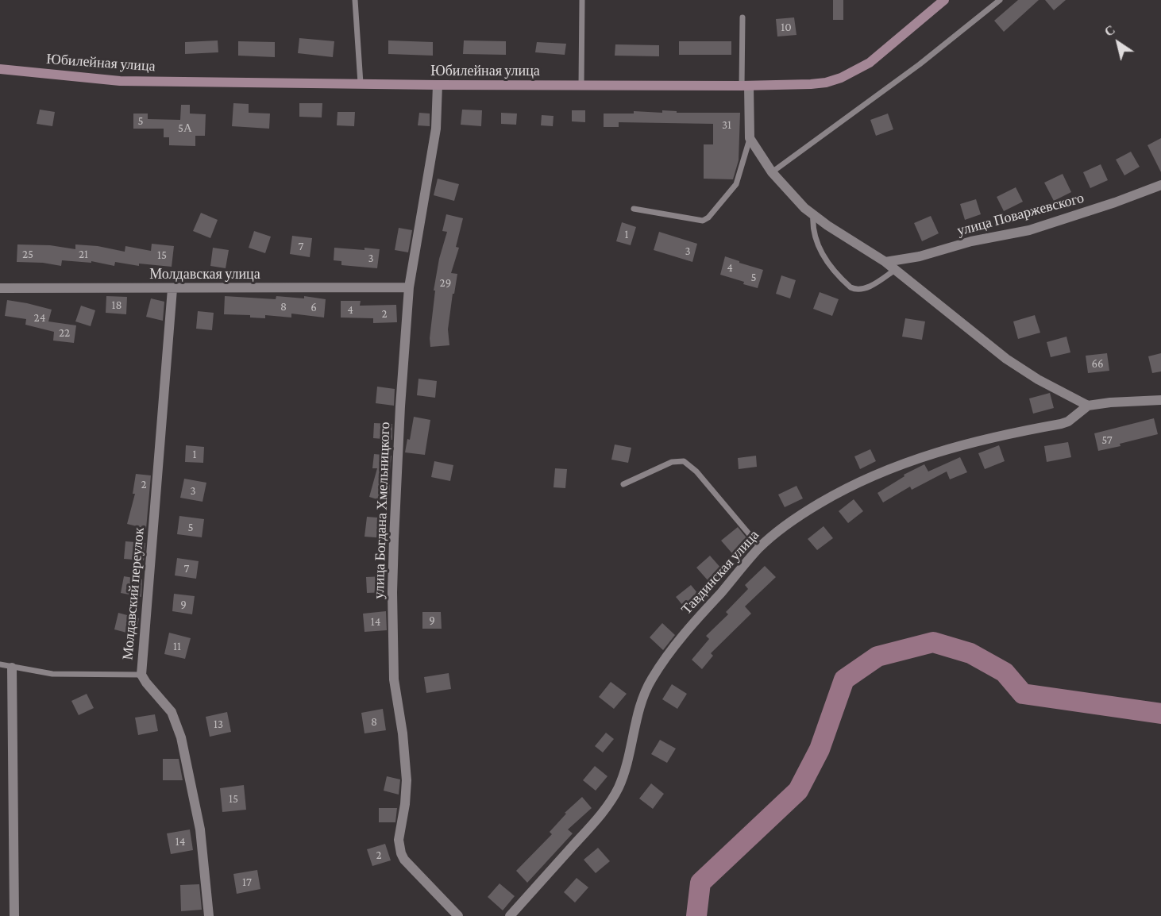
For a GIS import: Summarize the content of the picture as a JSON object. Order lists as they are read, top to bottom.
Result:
{
  "streets": {
    "street": [
      "Юбилейная улица",
      "улица Поваржевского",
      "Молдавская улица",
      "улица Богдана Хмельницкого",
      "Тавдинская улица",
      "Молдавский переулок"
    ]
  },
  "crossings": [
    ["Юбилейная улица", "улица Богдана Хмельницкого"],
    ["Молдавская улица", "улица Богдана Хмельницкого"],
    ["Молдавская улица", "Молдавский переулок"]
  ],
  "house_numbers": [
    "10",
    "5",
    "31",
    "5А",
    "1",
    "7",
    "3",
    "25",
    "21",
    "15",
    "3",
    "4",
    "5",
    "29",
    "18",
    "8",
    "6",
    "4",
    "2",
    "24",
    "22",
    "66",
    "57",
    "1",
    "2",
    "3",
    "5",
    "7",
    "9",
    "9",
    "14",
    "11",
    "8",
    "13",
    "15",
    "14",
    "2",
    "17"
  ],
  "north": "top left"
}
